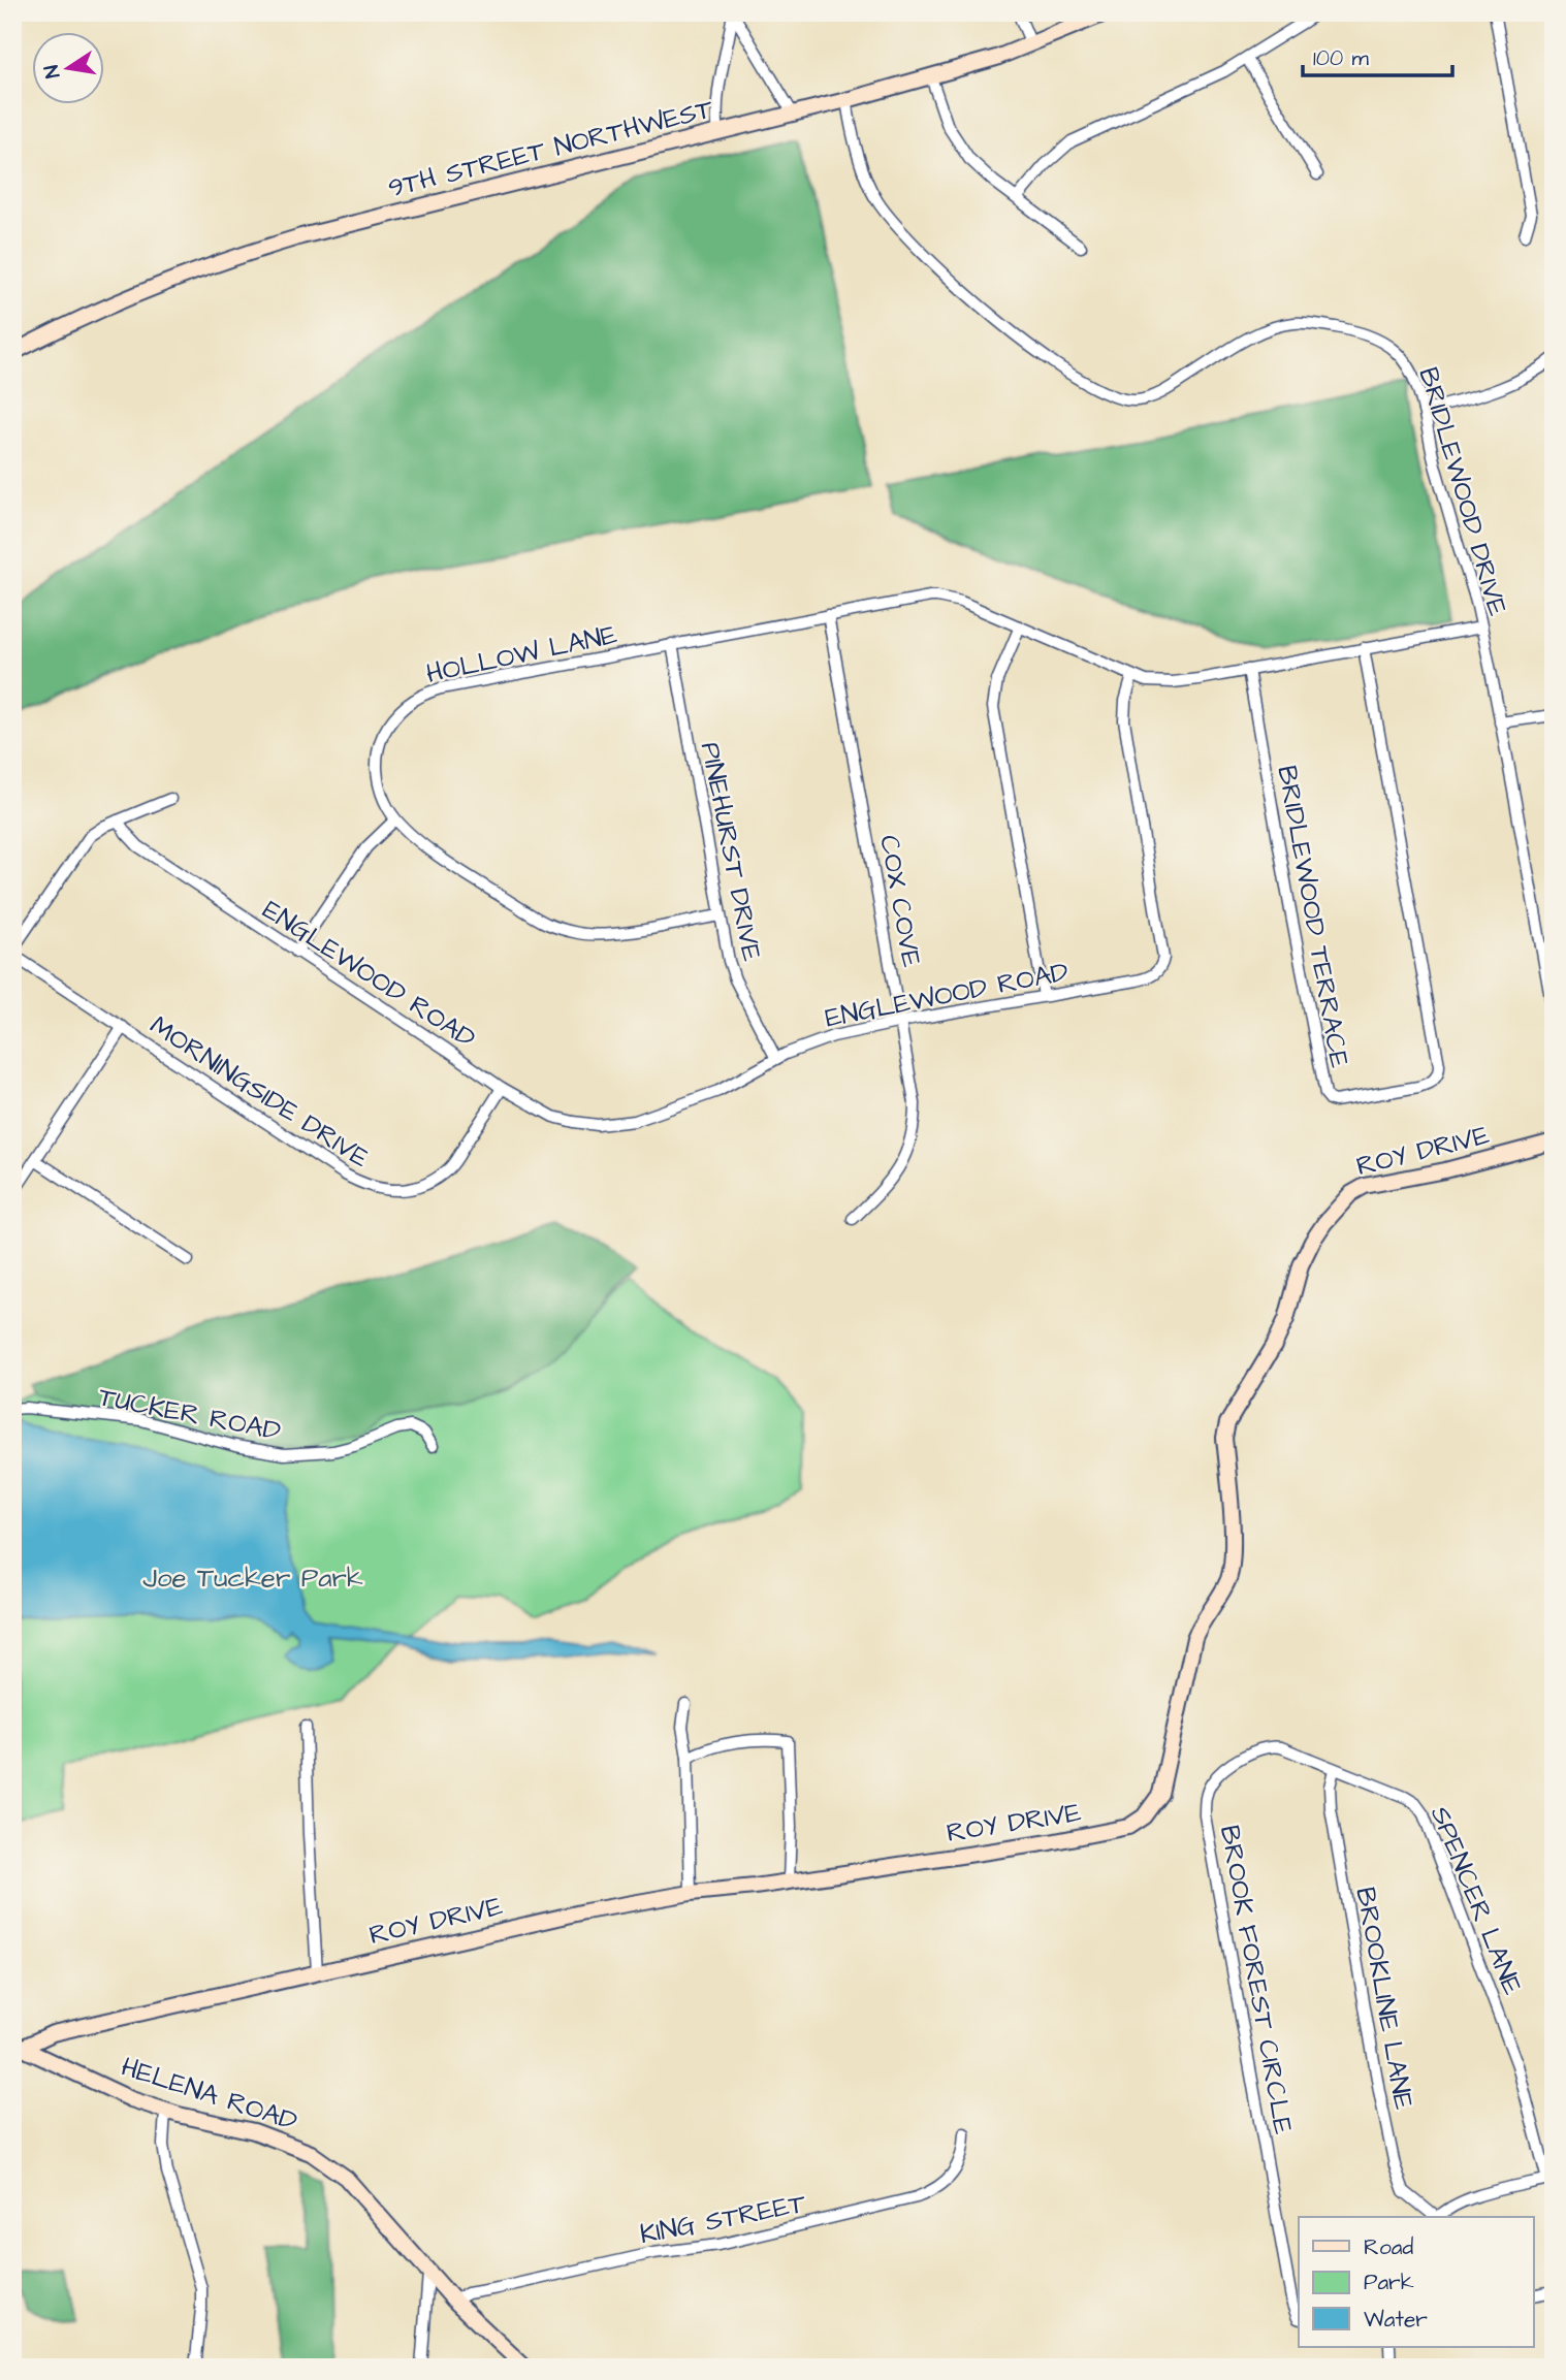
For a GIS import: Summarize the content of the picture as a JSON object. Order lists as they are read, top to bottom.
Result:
{
  "streets": {
    "street": [
      "9TH STREET NORTHWEST",
      "BRIDLEWOOD DRIVE",
      "HOLLOW LANE",
      "PINEHURST DRIVE",
      "COX COVE",
      "BRIDLEWOOD TERRACE",
      "ENGLEWOOD ROAD",
      "MORNINGSIDE DRIVE",
      "ROY DRIVE",
      "TUCKER ROAD",
      "SPENCER LANE",
      "BROOK FOREST CIRCLE",
      "BROOKLINE LANE",
      "HELENA ROAD",
      "KING STREET"
    ]
  },
  "crossings": [
    ["9TH STREET NORTHWEST", "BRIDLEWOOD DRIVE"],
    ["BRIDLEWOOD DRIVE", "HOLLOW LANE"],
    ["HOLLOW LANE", "PINEHURST DRIVE"],
    ["HOLLOW LANE", "COX COVE"],
    ["HOLLOW LANE", "BRIDLEWOOD TERRACE"],
    ["HOLLOW LANE", "ENGLEWOOD ROAD"],
    ["PINEHURST DRIVE", "ENGLEWOOD ROAD"],
    ["COX COVE", "ENGLEWOOD ROAD"],
    ["ENGLEWOOD ROAD", "MORNINGSIDE DRIVE"],
    ["ROY DRIVE", "HELENA ROAD"],
    ["SPENCER LANE", "BROOK FOREST CIRCLE"],
    ["SPENCER LANE", "BROOKLINE LANE"],
    ["BROOK FOREST CIRCLE", "BROOKLINE LANE"],
    ["HELENA ROAD", "KING STREET"]
  ],
  "parks": ["Joe Tucker Park"],
  "legend": ["Road", "Park", "Water"],
  "scale_bar": "100 m",
  "north": "left"
}
